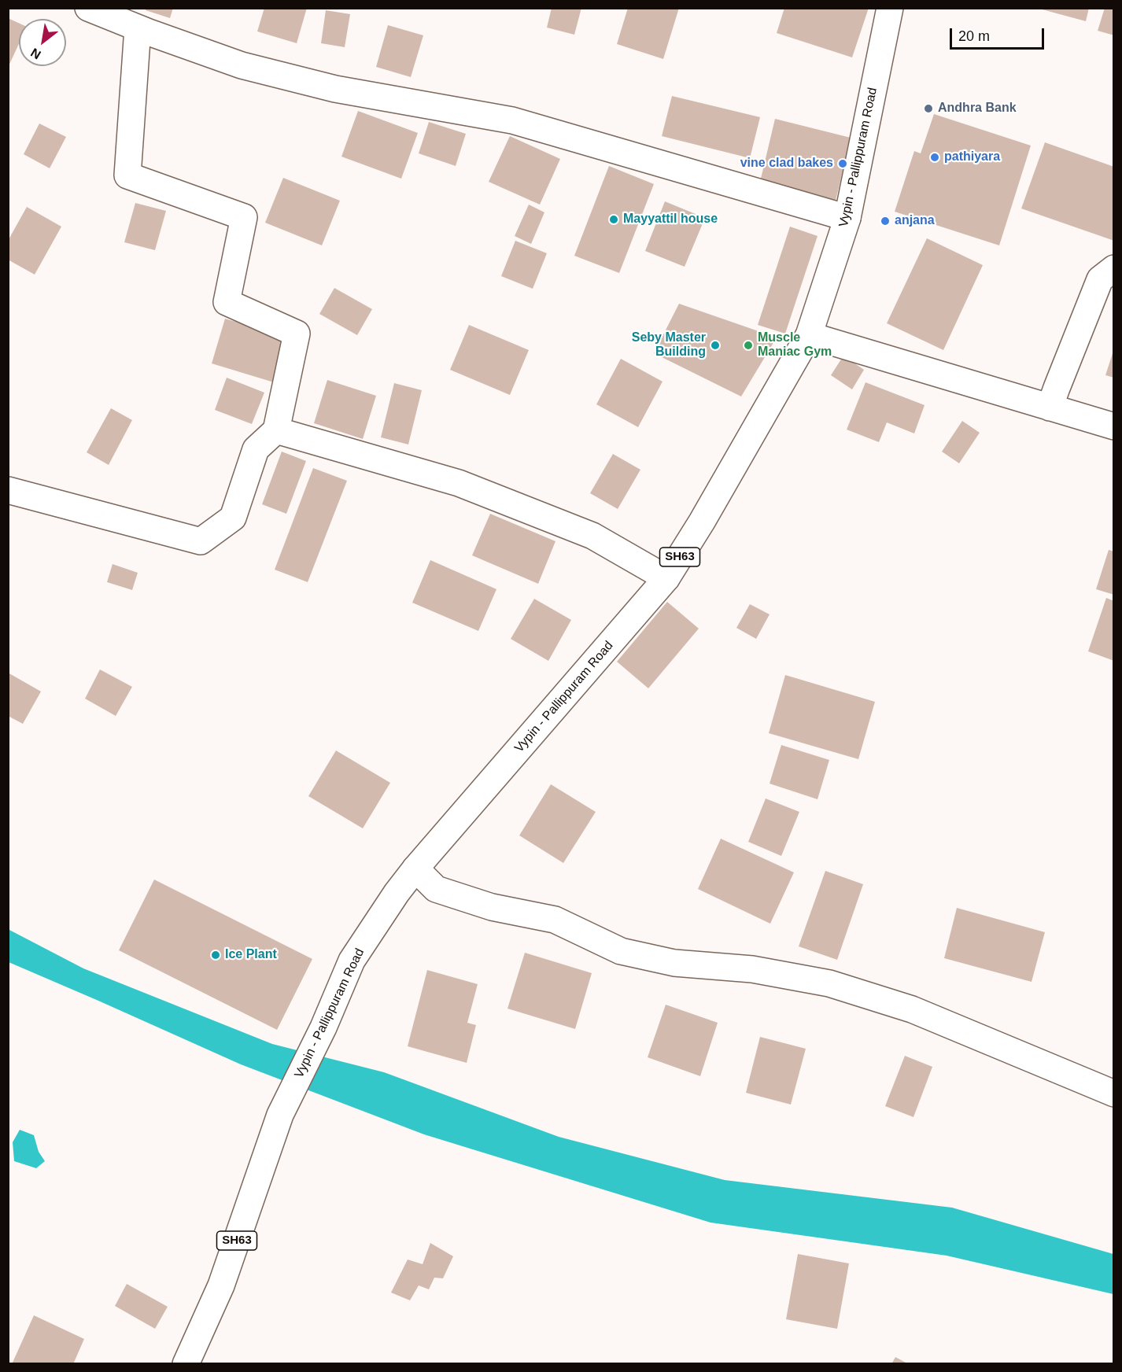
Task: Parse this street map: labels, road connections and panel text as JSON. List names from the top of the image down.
{
  "streets": {
    "street": ["Vypin - Pallippuram Road", "SH63"]
  },
  "places": [
    "Andhra Bank",
    "pathiyara",
    "vine clad bakes",
    "Mayyattil house",
    "anjana",
    "Seby Master Building",
    "Muscle Maniac Gym",
    "Ice Plant"
  ],
  "scale_bar": "20 m",
  "north": "bottom left"
}
